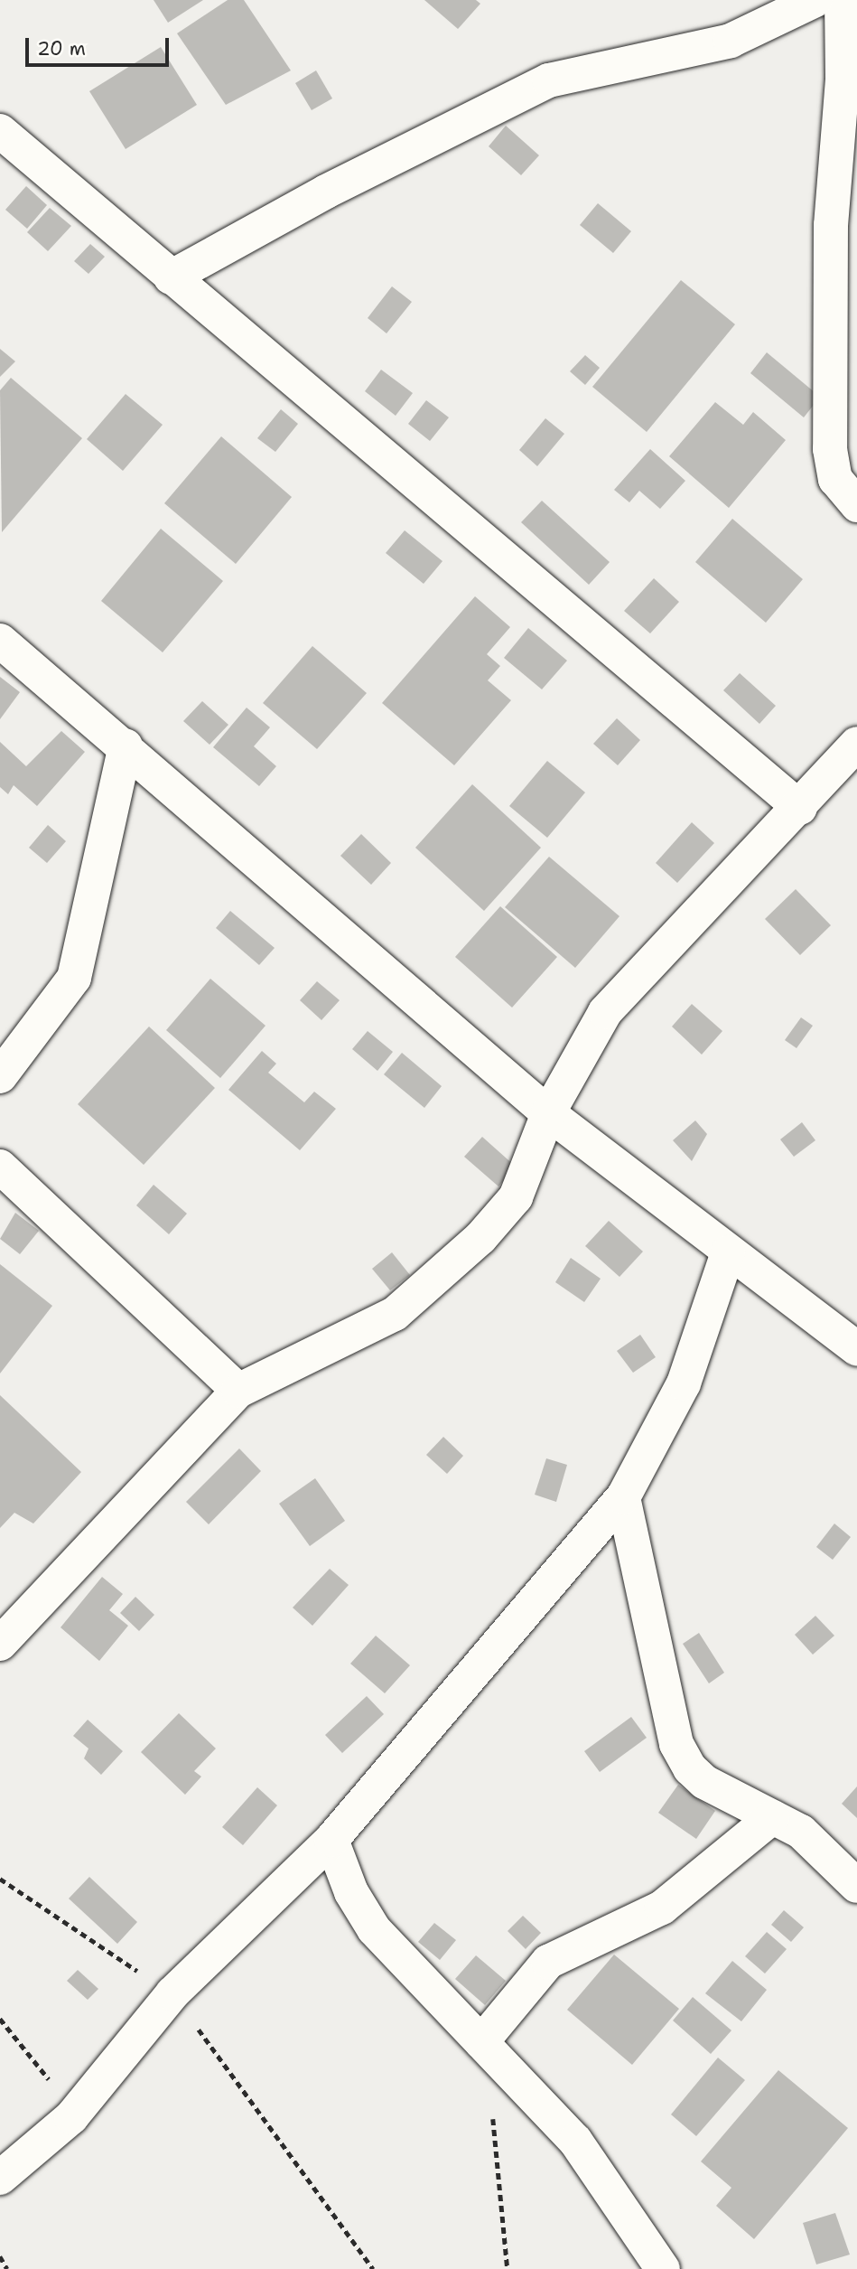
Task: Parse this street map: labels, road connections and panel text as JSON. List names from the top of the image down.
{
  "scale_bar": "20 m"
}
